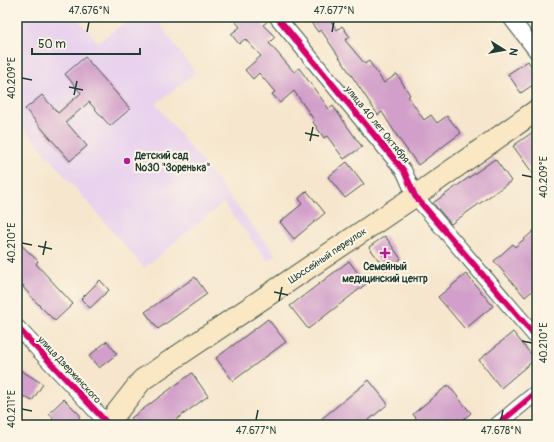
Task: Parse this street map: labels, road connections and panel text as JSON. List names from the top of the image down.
{
  "streets": {
    "main road": ["Шоссейный переулок"],
    "street": ["улица 40 лет Октября", "улица Дзержинского"]
  },
  "crossings": [
    ["улица 40 лет Октября", "Шоссейный переулок"],
    ["Шоссейный переулок", "улица Дзержинского"]
  ],
  "places": {
    "other": ["Детский сад №30 \"Зоренька\""],
    "health": ["Семейный медицинский центр"]
  },
  "scale_bar": "50 m",
  "north": "right",
  "coordinates": [
    "47.676°N",
    "47.677°N",
    "40.209°E",
    "40.210°E",
    "40.211°E",
    "47.678°N"
  ]
}
